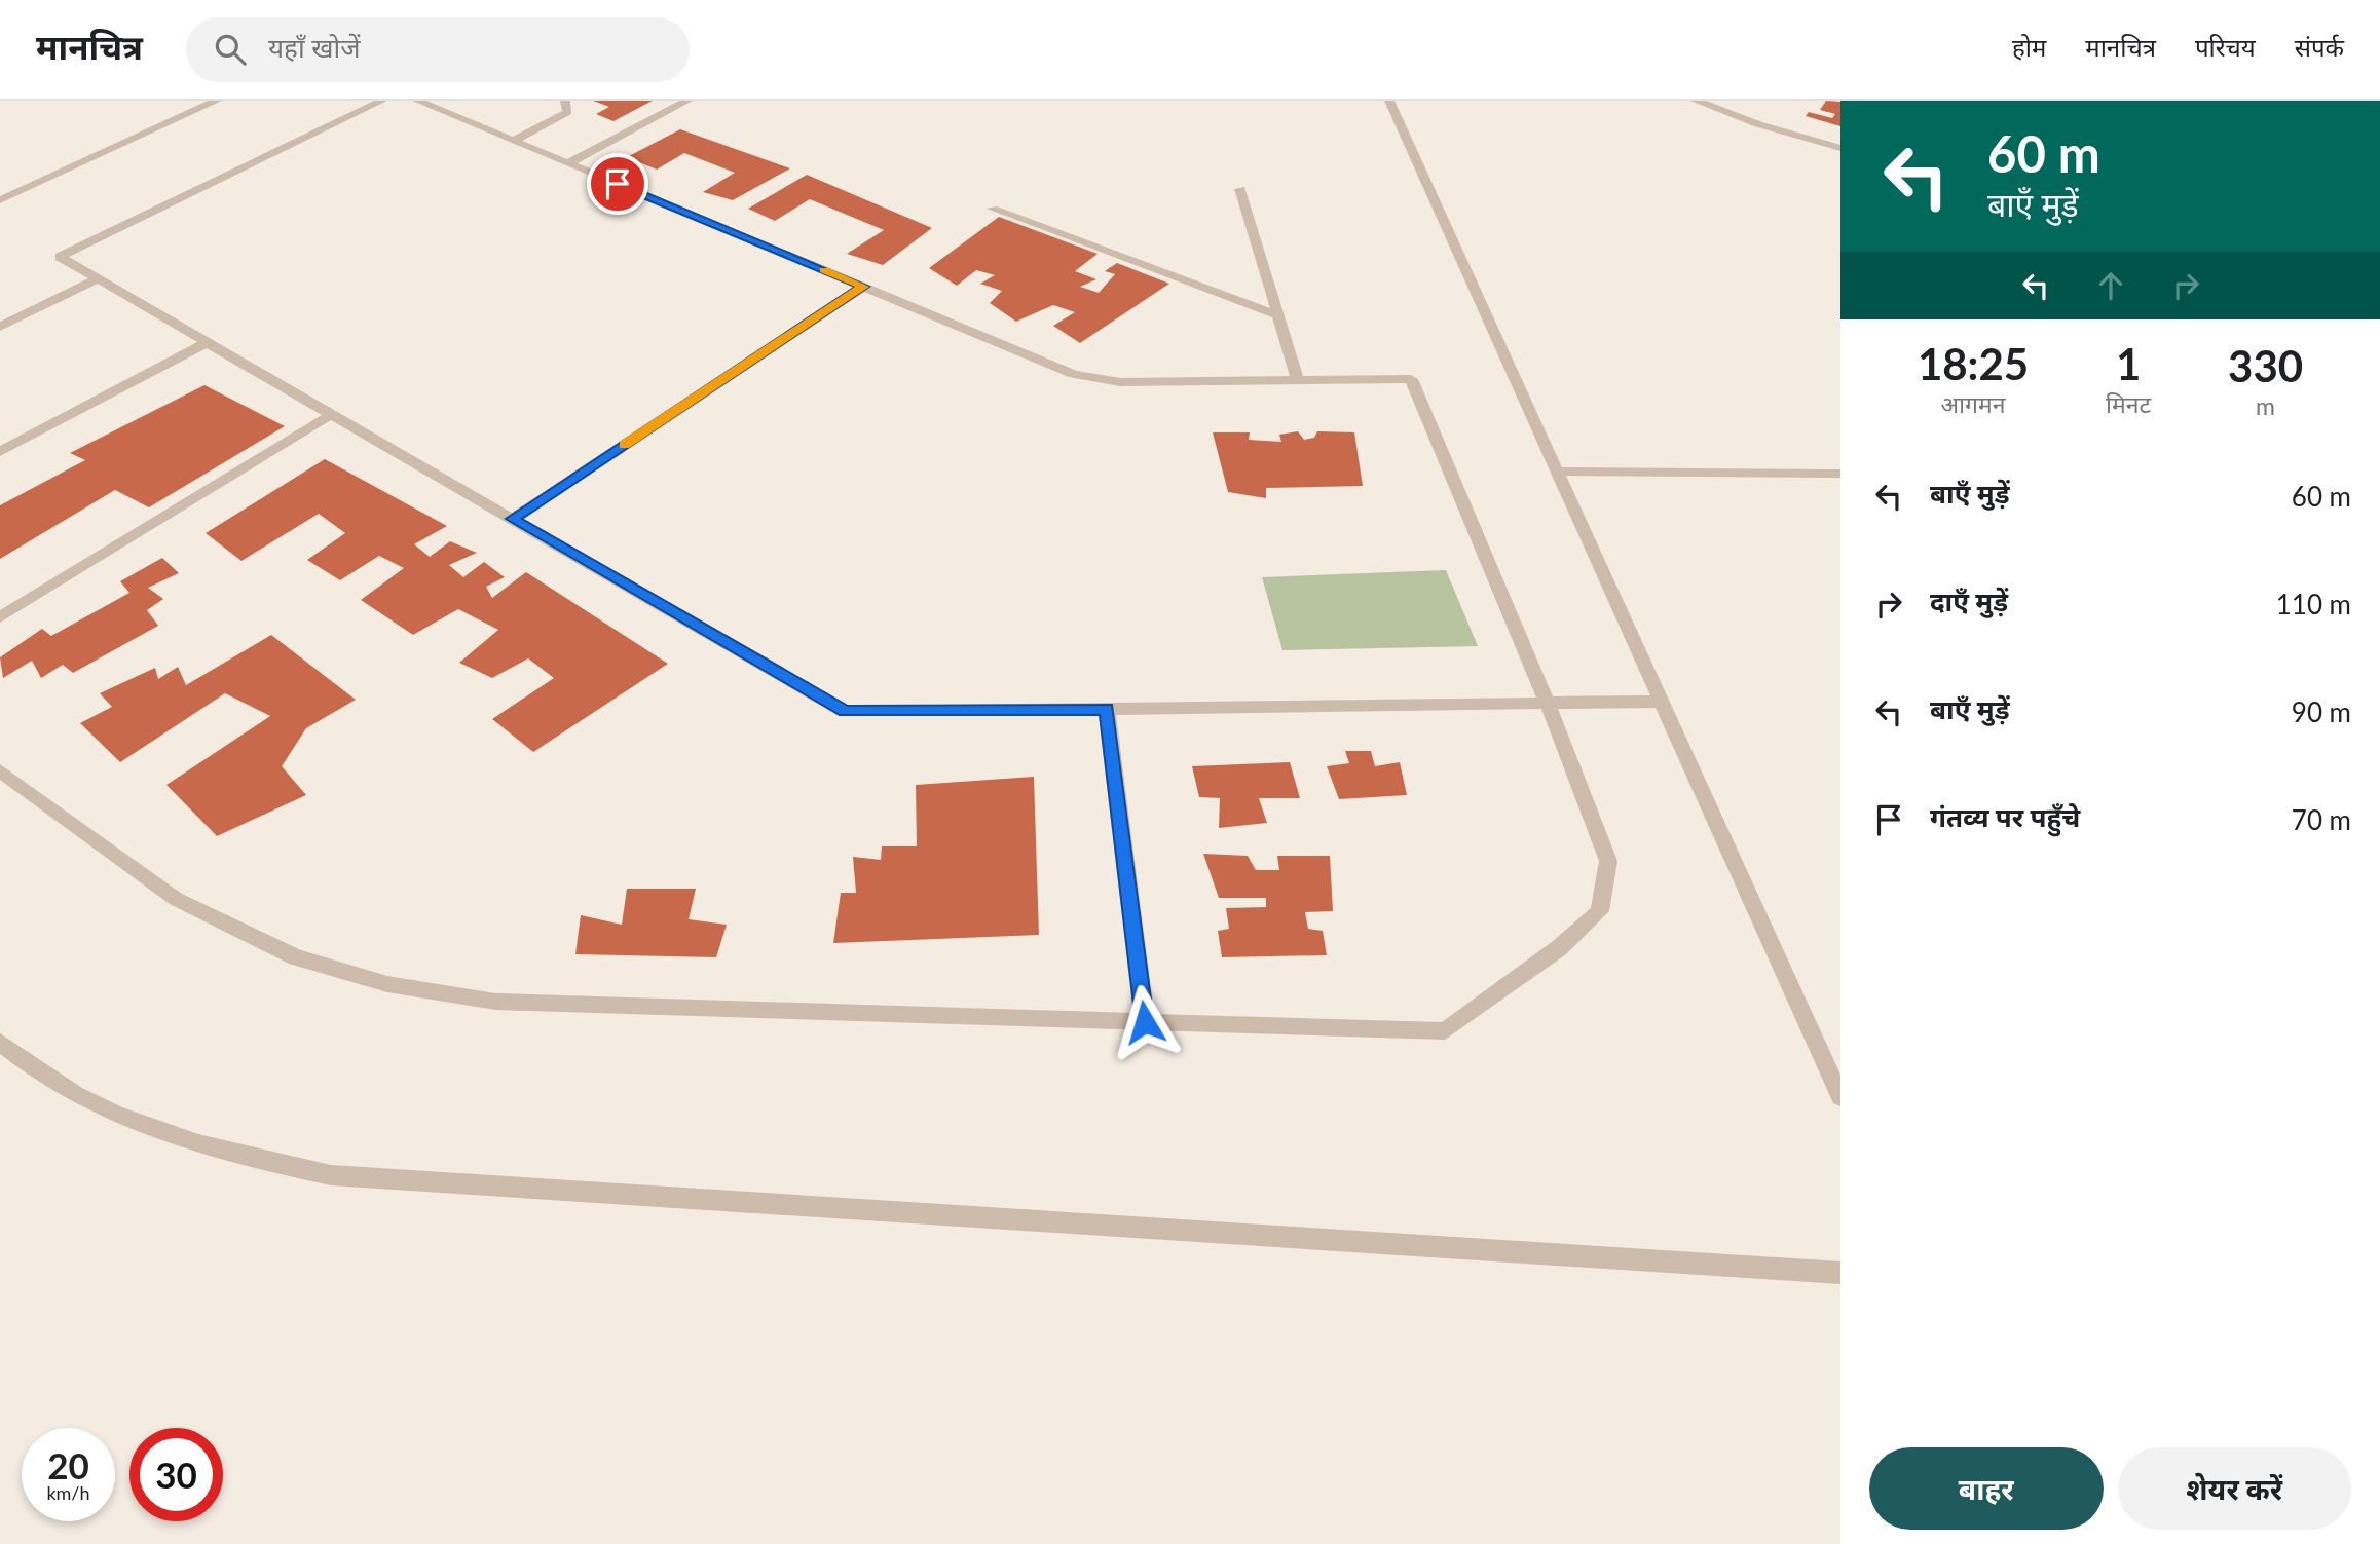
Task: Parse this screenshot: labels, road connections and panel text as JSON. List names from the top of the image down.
{
  "page": {
    "header": "मानचित्र",
    "search": "यहाँ खोजें",
    "nav": [
      "होम",
      "मानचित्र",
      "परिचय",
      "संपर्क"
    ],
    "turn": ["60 m", "बाएँ मुड़ें"],
    "eta": [
      "18:25",
      "आगमन",
      "1",
      "मिनट",
      "330",
      "m"
    ],
    "list": [
      {
        "name": "बाएँ मुड़ें",
        "value": "60 m"
      },
      {
        "name": "दाएँ मुड़ें",
        "value": "110 m"
      },
      {
        "name": "बाएँ मुड़ें",
        "value": "90 m"
      },
      {
        "name": "गंतव्य पर पहुँचे",
        "value": "70 m"
      }
    ],
    "speed": "20 km/h",
    "limit": "30",
    "buttons": ["बाहर", "शेयर करें"]
  }
}
